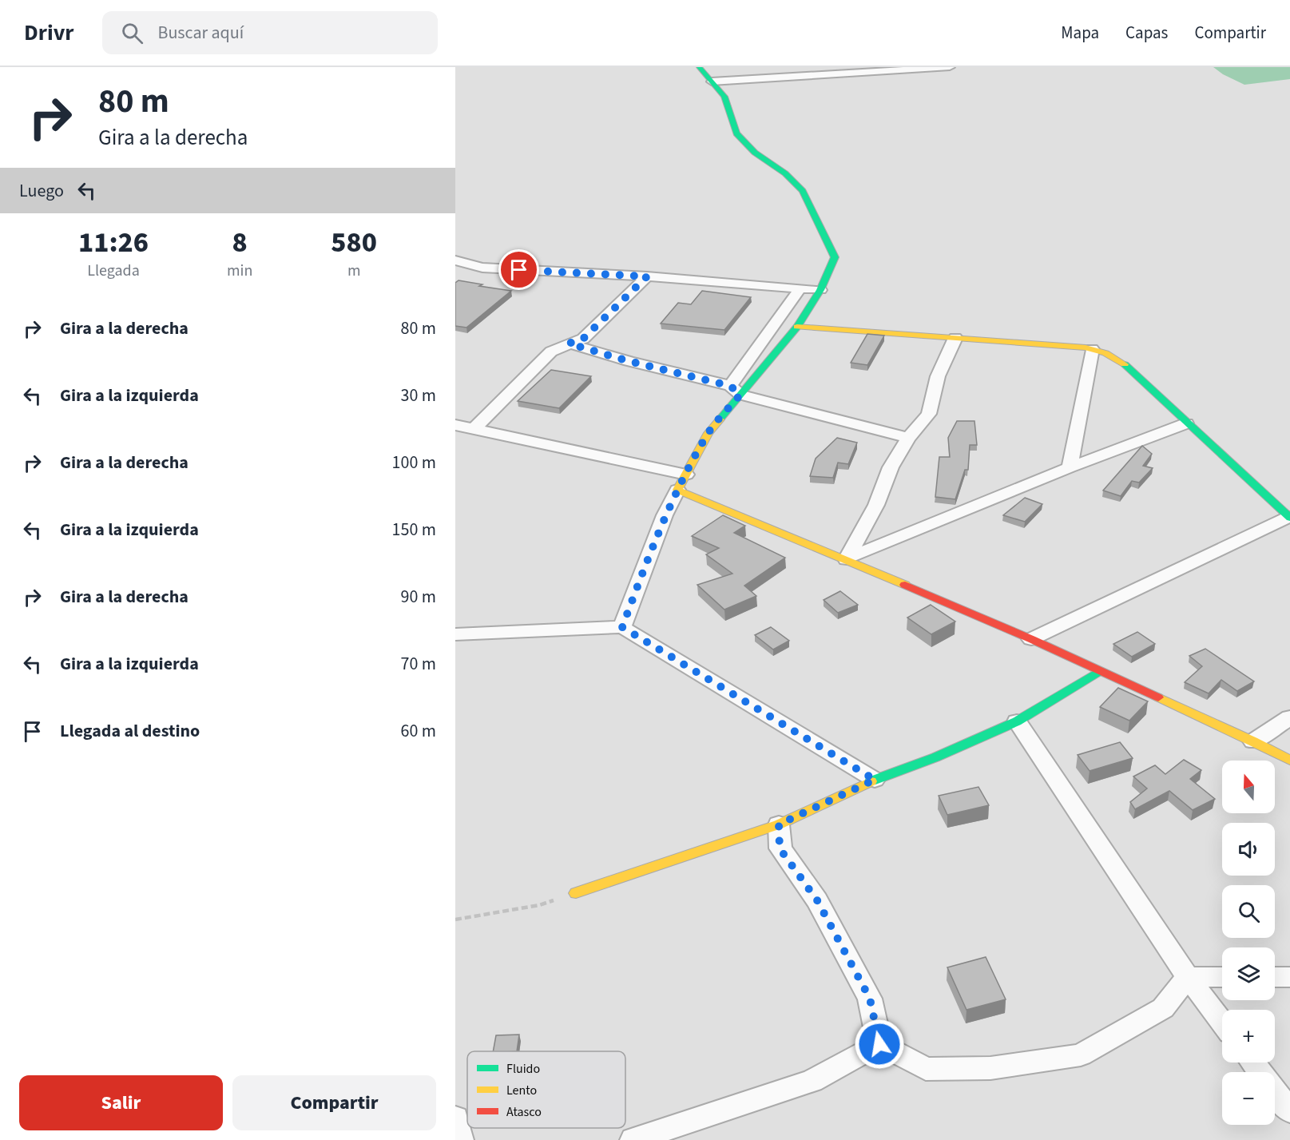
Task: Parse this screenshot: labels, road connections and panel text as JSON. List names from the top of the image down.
{
  "legend": ["Fluido", "Lento", "Atasco"],
  "north": "top",
  "page": {
    "header": "Drivr",
    "search": "Buscar aquí",
    "nav": ["Mapa", "Capas", "Compartir"],
    "turn": ["80 m", "Gira a la derecha"],
    "then": "Luego",
    "eta": [
      "11:26",
      "Llegada",
      "8",
      "min",
      "580",
      "m"
    ],
    "list": [
      {
        "name": "Gira a la derecha",
        "value": "80 m"
      },
      {
        "name": "Gira a la izquierda",
        "value": "30 m"
      },
      {
        "name": "Gira a la derecha",
        "value": "100 m"
      },
      {
        "name": "Gira a la izquierda",
        "value": "150 m"
      },
      {
        "name": "Gira a la derecha",
        "value": "90 m"
      },
      {
        "name": "Gira a la izquierda",
        "value": "70 m"
      },
      {
        "name": "Llegada al destino",
        "value": "60 m"
      }
    ],
    "map_buttons": ["+", "−"],
    "buttons": ["Salir", "Compartir"]
  }
}
